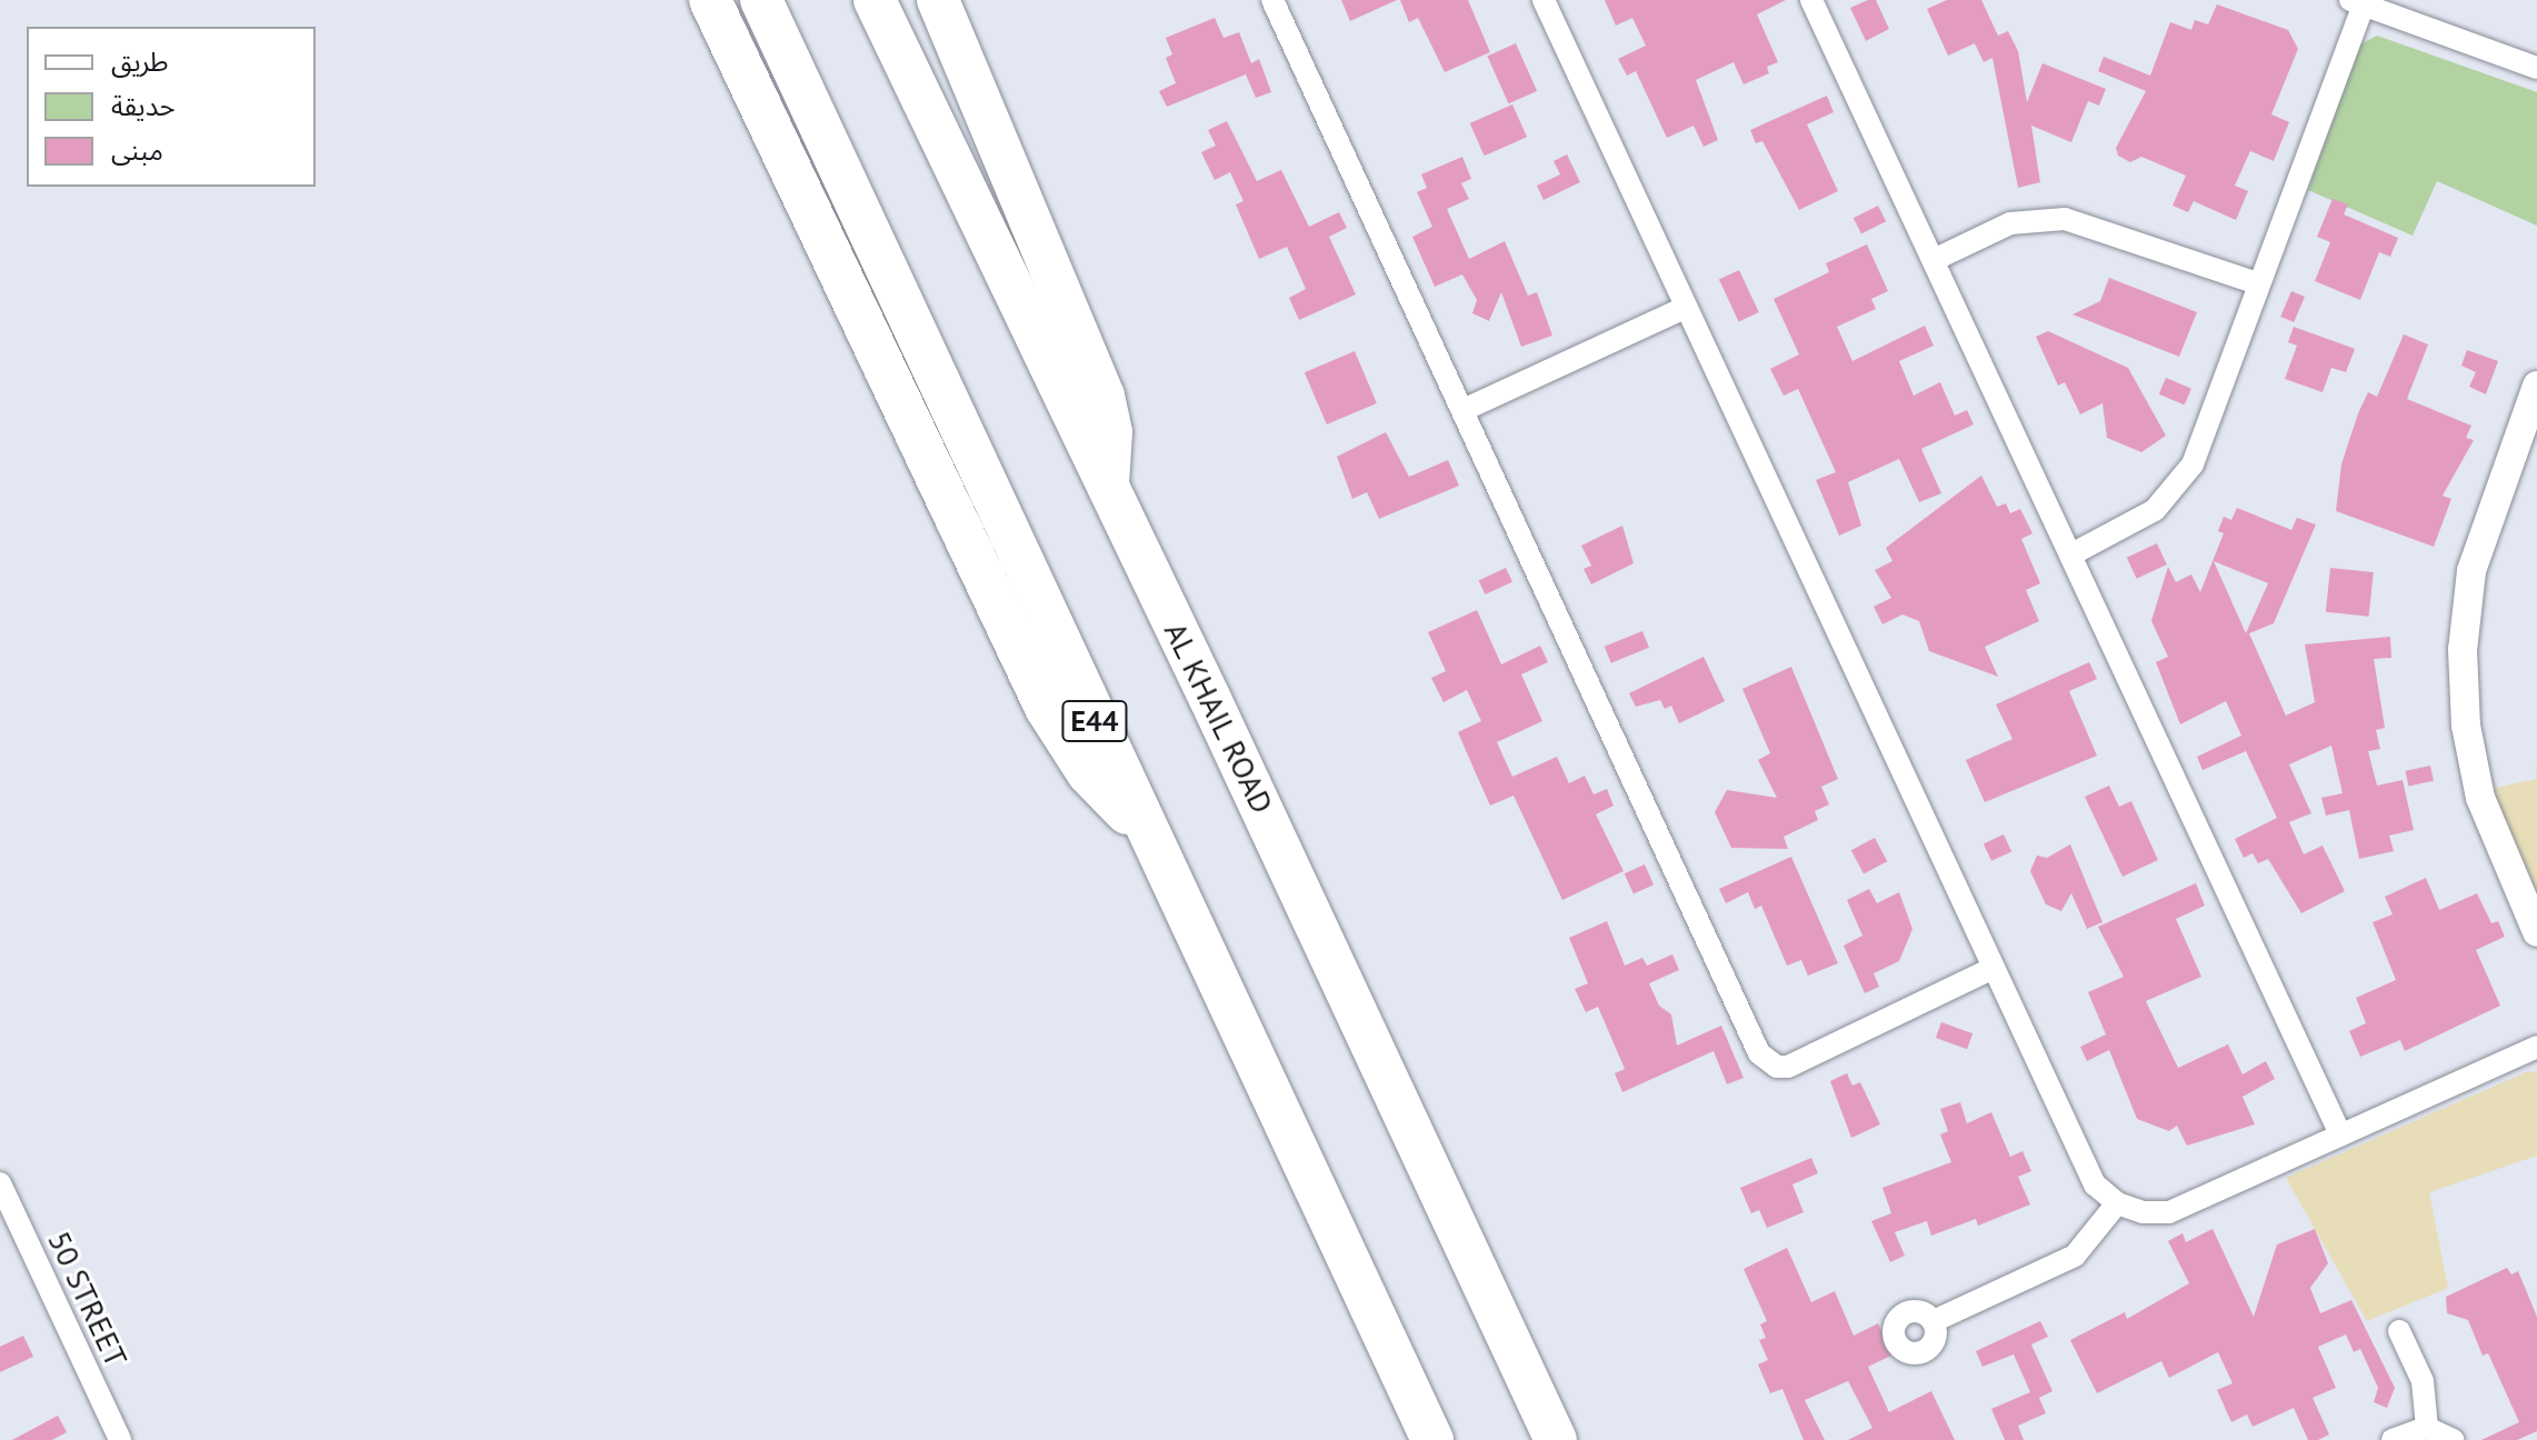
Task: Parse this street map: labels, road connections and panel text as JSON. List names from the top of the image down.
{
  "streets": {
    "highway": ["AL KHAIL ROAD", "E44"],
    "street": ["50 STREET"]
  },
  "legend": ["طريق", "حديقة", "مبنى"]
}
